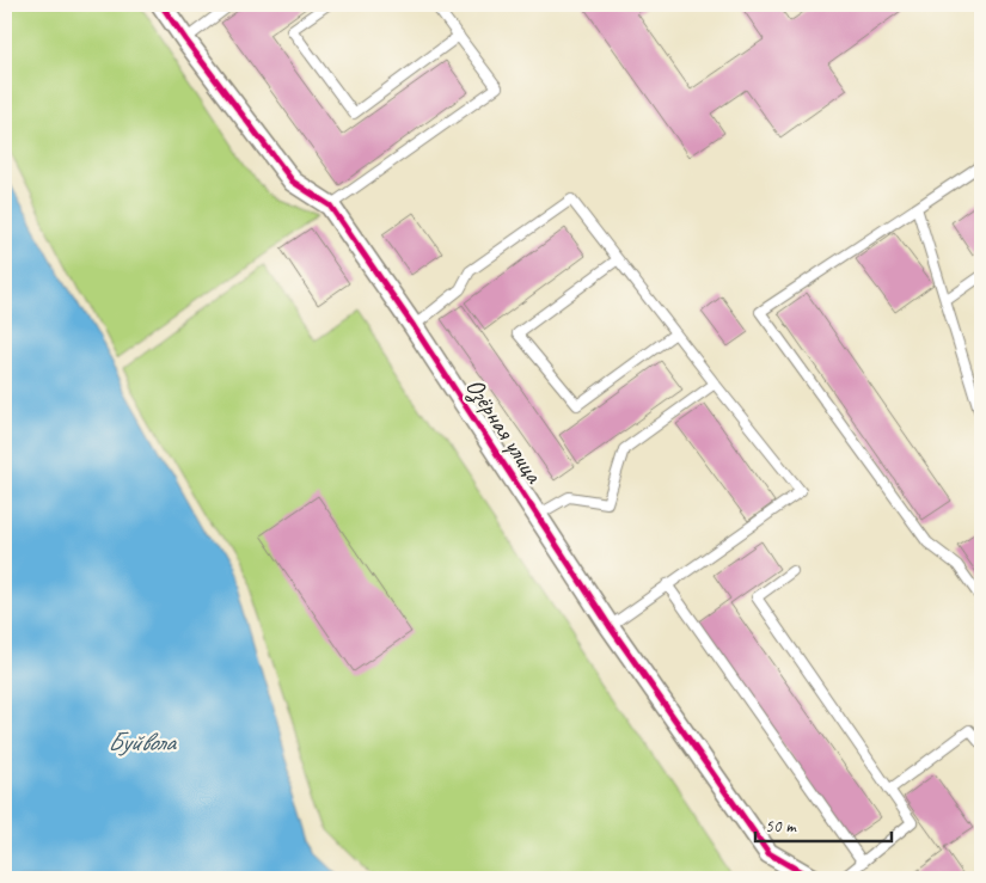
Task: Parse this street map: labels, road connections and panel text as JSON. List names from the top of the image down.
{
  "streets": {
    "street": ["Озёрная улица"]
  },
  "water": ["Буйвола"],
  "scale_bar": "50 m"
}
